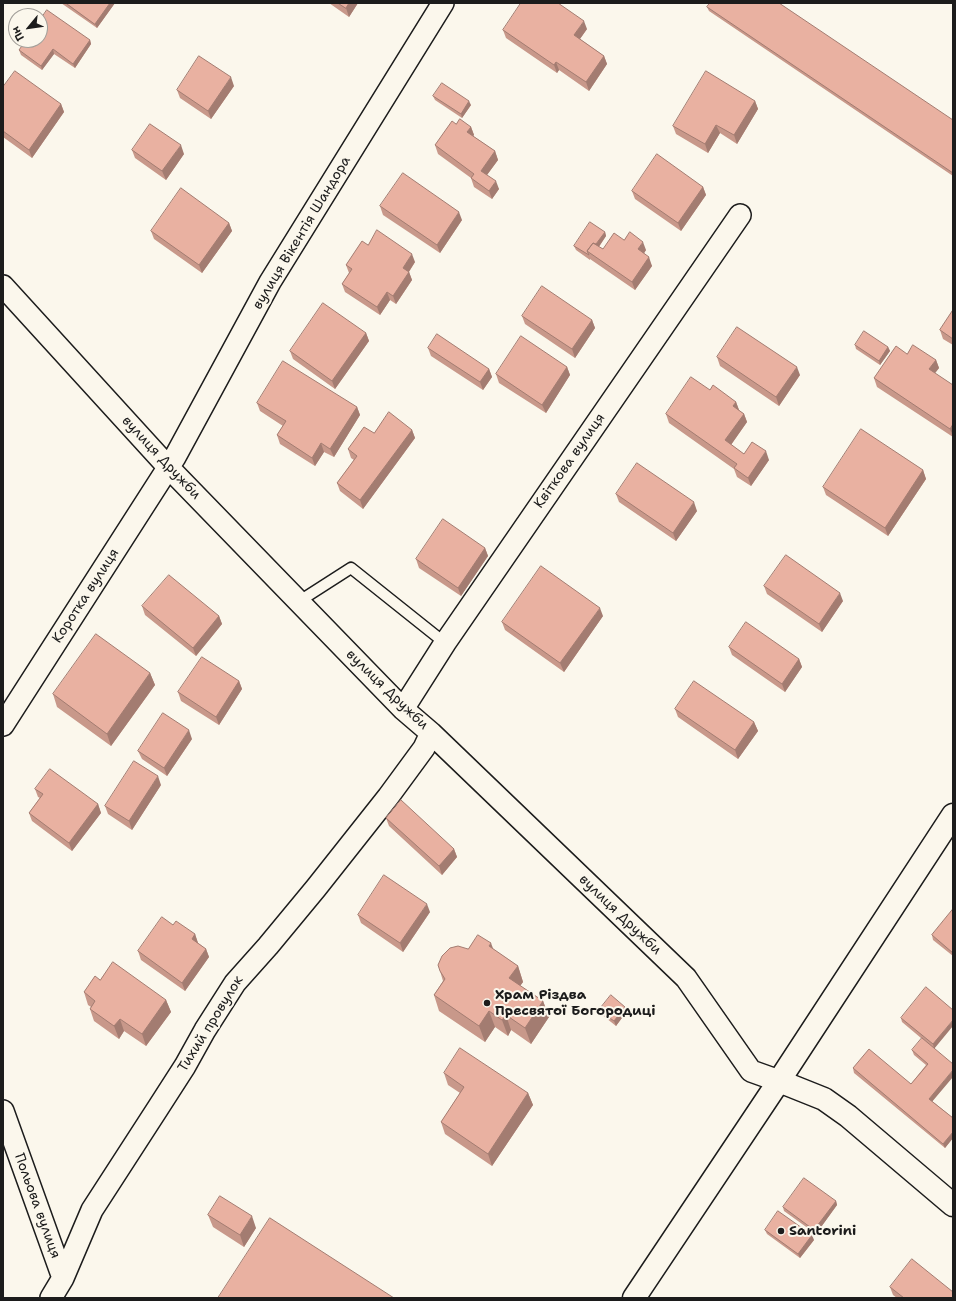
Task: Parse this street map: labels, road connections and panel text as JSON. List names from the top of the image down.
{
  "streets": {
    "street": [
      "вулиця Вікентія Шандора",
      "вулиця Дружби",
      "Квіткова вулиця",
      "Коротка вулиця",
      "Тихий провулок",
      "Польова вулиця"
    ]
  },
  "crossings": [
    ["вулиця Вікентія Шандора", "вулиця Дружби"],
    ["вулиця Вікентія Шандора", "Коротка вулиця"],
    ["вулиця Дружби", "Квіткова вулиця"],
    ["вулиця Дружби", "Коротка вулиця"],
    ["вулиця Дружби", "Тихий провулок"],
    ["Тихий провулок", "Польова вулиця"]
  ],
  "places": ["Храм Різдва Пресвятої Богородиці", "Santorini"],
  "north": "bottom left"
}
